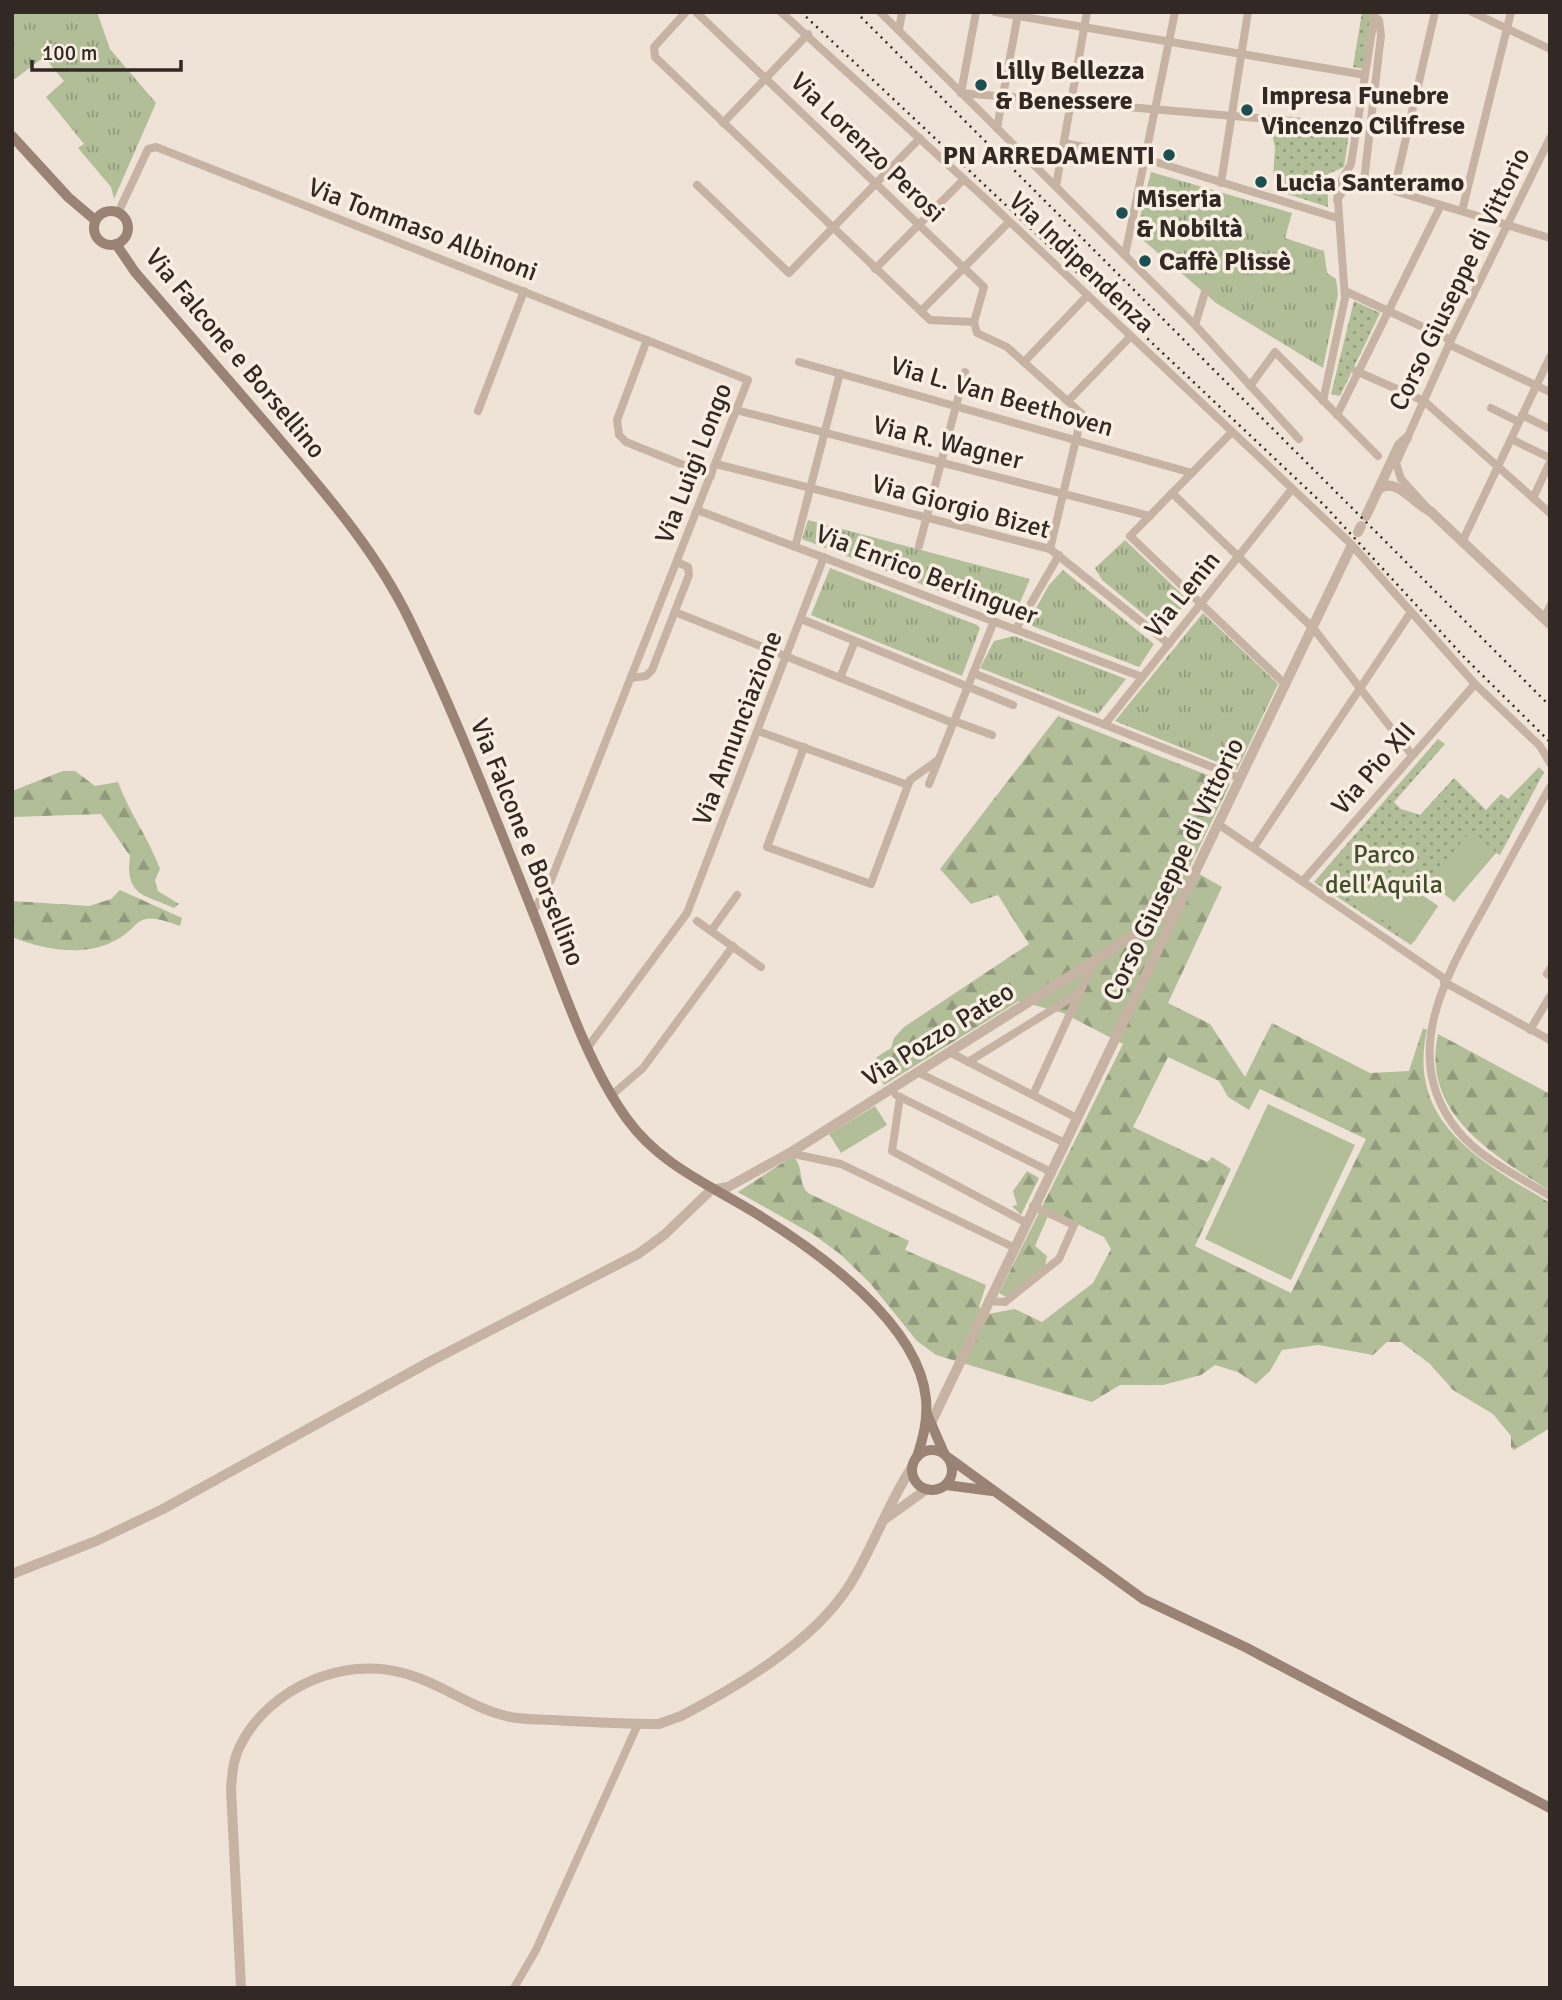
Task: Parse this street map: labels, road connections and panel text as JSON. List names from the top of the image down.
{
  "streets": {
    "main road": ["Via Falcone e Borsellino"],
    "street": [
      "Via Lorenzo Perosi",
      "Via Tommaso Albinoni",
      "Via Indipendenza",
      "Corso Giuseppe di Vittorio",
      "Via L. Van Beethoven",
      "Via R. Wagner",
      "Via Luigi Longo",
      "Via Giorgio Bizet",
      "Via Enrico Berlinguer",
      "Via Lenin",
      "Via Annunciazione",
      "Via Pio XII",
      "Via Pozzo Pateo"
    ]
  },
  "crossings": [
    ["Via Tommaso Albinoni", "Via Falcone e Borsellino"],
    ["Via Tommaso Albinoni", "Via Luigi Longo"],
    ["Via Indipendenza", "Corso Giuseppe di Vittorio"],
    ["Via Indipendenza", "Via Lenin"],
    ["Via Indipendenza", "Via Pio XII"],
    ["Corso Giuseppe di Vittorio", "Via Falcone e Borsellino"],
    ["Corso Giuseppe di Vittorio", "Via Pozzo Pateo"],
    ["Via Falcone e Borsellino", "Via Luigi Longo"],
    ["Via Falcone e Borsellino", "Via Annunciazione"],
    ["Via Falcone e Borsellino", "Via Pozzo Pateo"],
    ["Via R. Wagner", "Via Luigi Longo"],
    ["Via Luigi Longo", "Via Giorgio Bizet"],
    ["Via Luigi Longo", "Via Enrico Berlinguer"],
    ["Via Giorgio Bizet", "Via Lenin"],
    ["Via Enrico Berlinguer", "Via Lenin"],
    ["Via Enrico Berlinguer", "Via Annunciazione"]
  ],
  "parks": ["Parco dell'Aquila"],
  "places": [
    "Lilly Bellezza & Benessere",
    "Impresa Funebre Vincenzo Cilifrese",
    "PN ARREDAMENTI",
    "Lucia Santeramo",
    "Miseria & Nobiltà",
    "Caffè Plissè"
  ],
  "scale_bar": "100 m"
}
